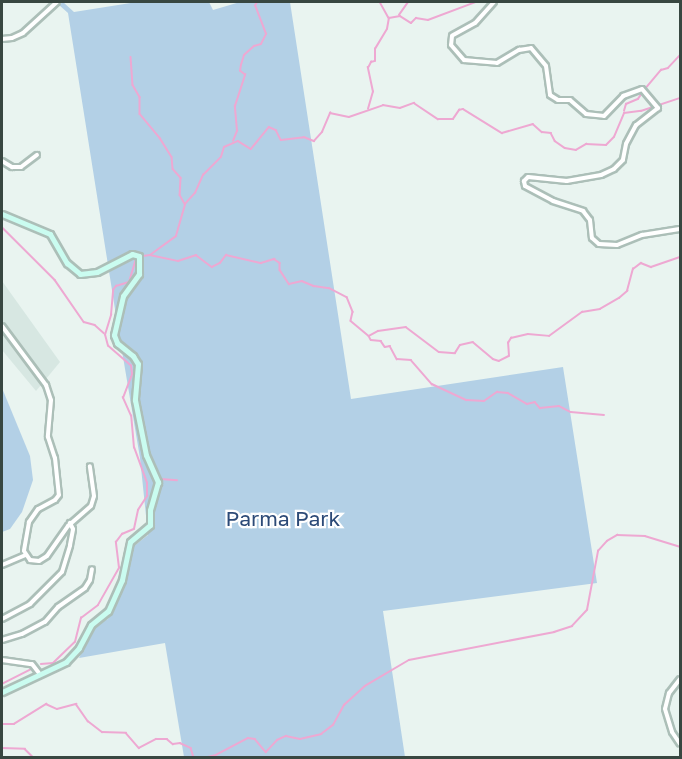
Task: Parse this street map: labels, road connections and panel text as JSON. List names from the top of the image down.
{
  "parks": ["Parma Park"]
}
